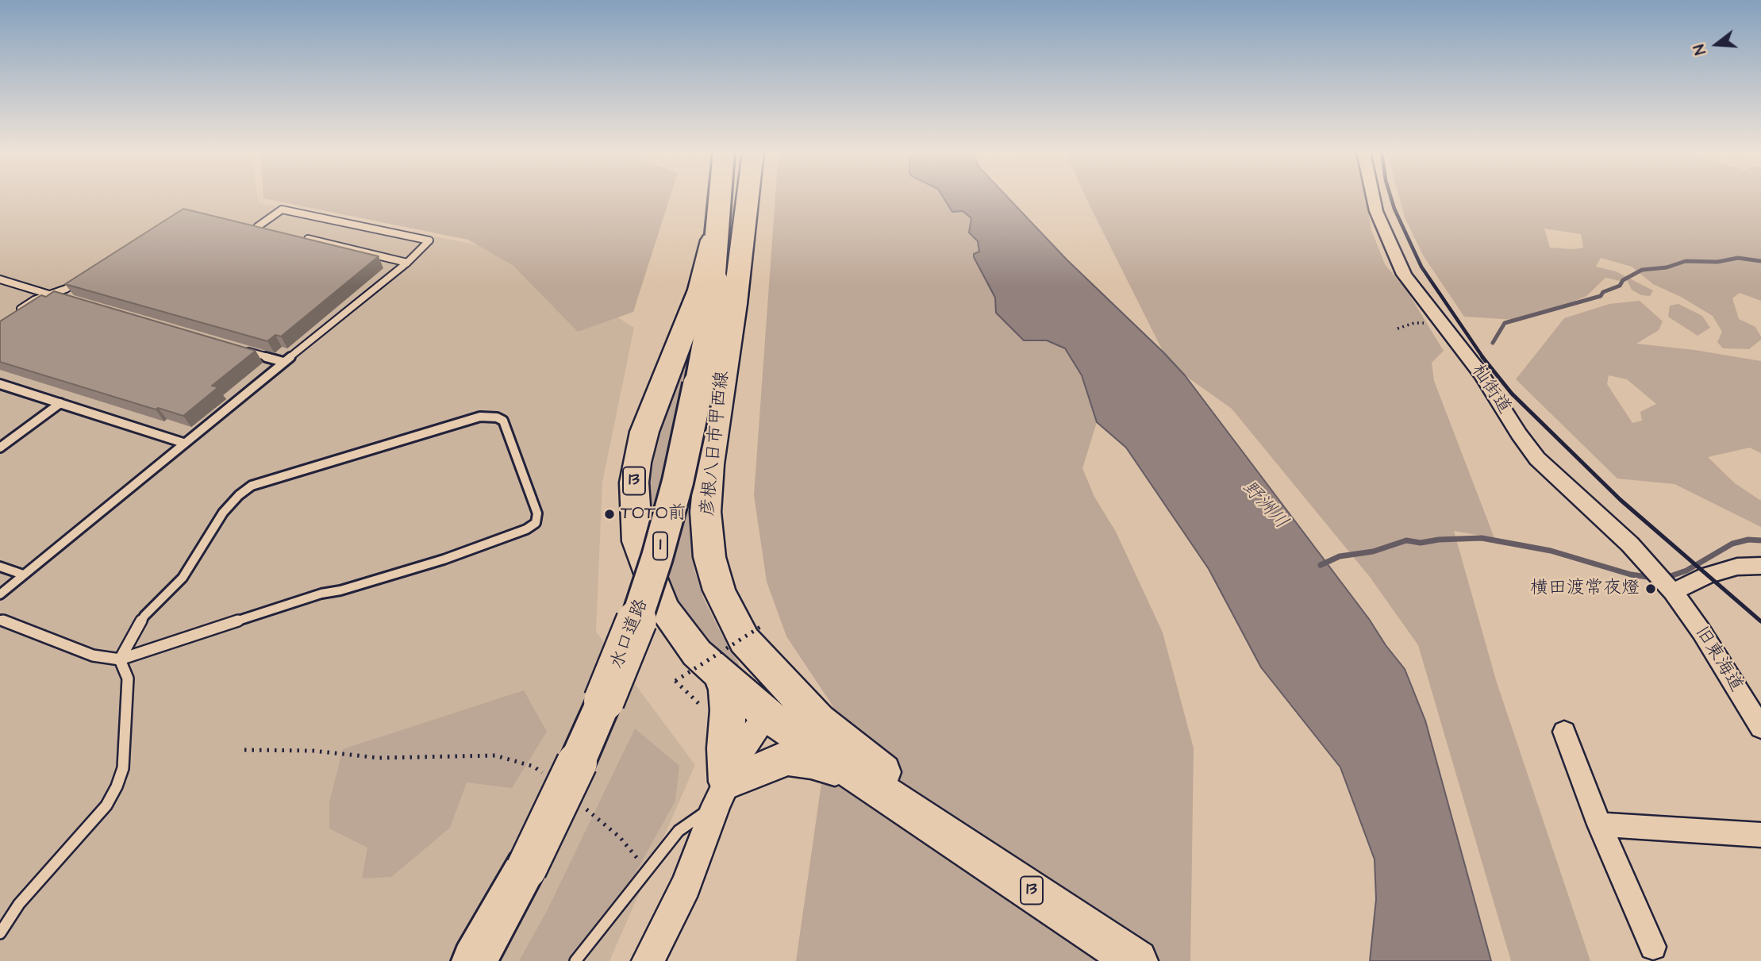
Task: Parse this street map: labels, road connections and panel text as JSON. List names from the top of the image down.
{
  "streets": {
    "highway": ["1", "水口道路"],
    "main road": ["彦根八日市甲西線", "13"],
    "street": ["杣街道", "旧東海道"]
  },
  "crossings": [
    ["杣街道", "旧東海道"],
    ["彦根八日市甲西線", "13"],
    ["彦根八日市甲西線", "水口道路"]
  ],
  "water": ["野洲川"],
  "places": ["TOTO前", "横田渡常夜燈"],
  "north": "left"
}
